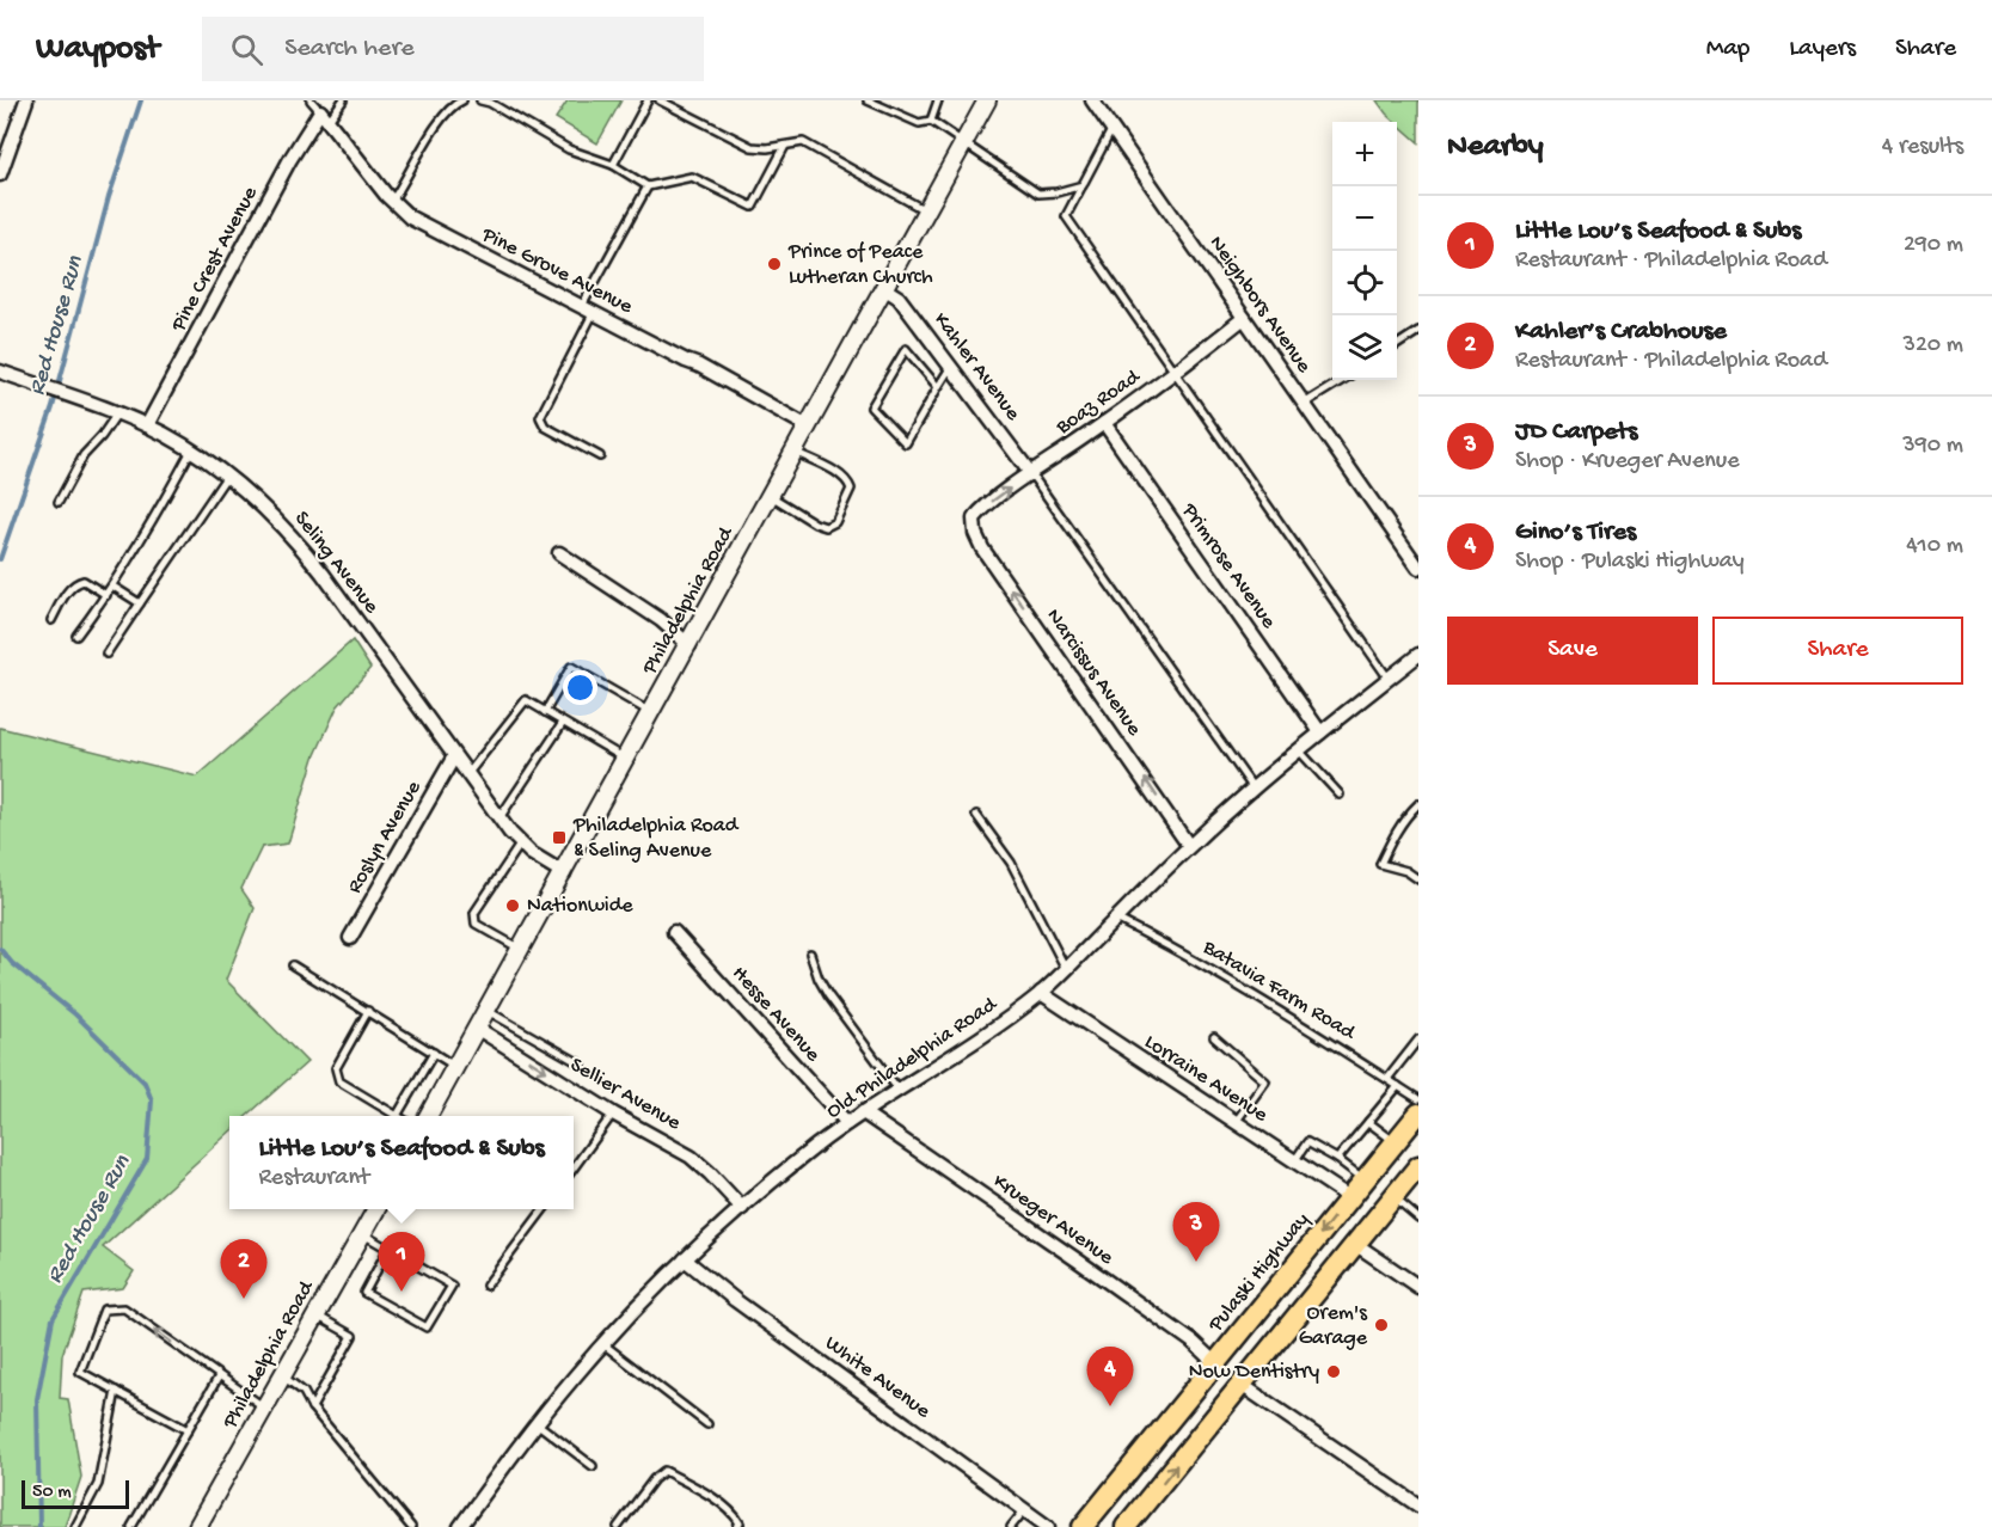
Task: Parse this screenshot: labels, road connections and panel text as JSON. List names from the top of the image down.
{
  "streets": {
    "highway": ["Pulaski Highway"],
    "main road": ["Philadelphia Road"],
    "street": [
      "Pine Crest Avenue",
      "Pine Grove Avenue",
      "Neighbors Avenue",
      "Kahler Avenue",
      "Boaz Road",
      "Seling Avenue",
      "Primrose Avenue",
      "Narcissus Avenue",
      "Roslyn Avenue",
      "Hesse Avenue",
      "Old Philadelphia Road",
      "Lorraine Avenue",
      "Sellier Avenue",
      "Krueger Avenue",
      "White Avenue"
    ],
    "lane": ["Batavia Farm Road"]
  },
  "crossings": [
    ["Pine Crest Avenue", "Pine Grove Avenue"],
    ["Pine Crest Avenue", "Seling Avenue"],
    ["Pine Grove Avenue", "Philadelphia Road"],
    ["Neighbors Avenue", "Boaz Road"],
    ["Kahler Avenue", "Boaz Road"],
    ["Kahler Avenue", "Philadelphia Road"],
    ["Boaz Road", "Primrose Avenue"],
    ["Boaz Road", "Narcissus Avenue"],
    ["Seling Avenue", "Philadelphia Road"],
    ["Seling Avenue", "Roslyn Avenue"],
    ["Primrose Avenue", "Old Philadelphia Road"],
    ["Philadelphia Road", "Sellier Avenue"],
    ["Narcissus Avenue", "Old Philadelphia Road"],
    ["Batavia Farm Road", "Old Philadelphia Road"],
    ["Hesse Avenue", "Old Philadelphia Road"],
    ["Old Philadelphia Road", "Lorraine Avenue"],
    ["Old Philadelphia Road", "Sellier Avenue"],
    ["Old Philadelphia Road", "Krueger Avenue"],
    ["Old Philadelphia Road", "White Avenue"],
    ["Lorraine Avenue", "Pulaski Highway"],
    ["Krueger Avenue", "Pulaski Highway"]
  ],
  "one_way": ["Narcissus Avenue", "Sellier Avenue"],
  "water": ["Red House Run"],
  "places": {
    "other": [
      "Prince of Peace Lutheran Church",
      "Nationwide",
      "Orem's Garage",
      "Now Dentistry"
    ],
    "transit": ["Philadelphia Road & Seling Avenue"]
  },
  "scale_bar": "50 m",
  "page": {
    "header": "Waypost",
    "search": "Search here",
    "nav": ["Map", "Layers", "Share"],
    "heading": ["Nearby", "4 results"],
    "map_buttons": ["+", "−"],
    "list": [
      {
        "mark": "1",
        "name": "Little Lou’s Seafood & Subs",
        "note": "Restaurant · Philadelphia Road",
        "value": "290 m"
      },
      {
        "mark": "2",
        "name": "Kahler’s Crabhouse",
        "note": "Restaurant · Philadelphia Road",
        "value": "320 m"
      },
      {
        "mark": "3",
        "name": "JD Carpets",
        "note": "Shop · Krueger Avenue",
        "value": "390 m"
      },
      {
        "mark": "4",
        "name": "Gino’s Tires",
        "note": "Shop · Pulaski Highway",
        "value": "410 m"
      }
    ],
    "buttons": ["Save", "Share"],
    "popup": ["Little Lou’s Seafood & Subs", "Restaurant"],
    "pins": [
      "3",
      "1",
      "2",
      "4"
    ],
    "scale": "50 m"
  }
}
